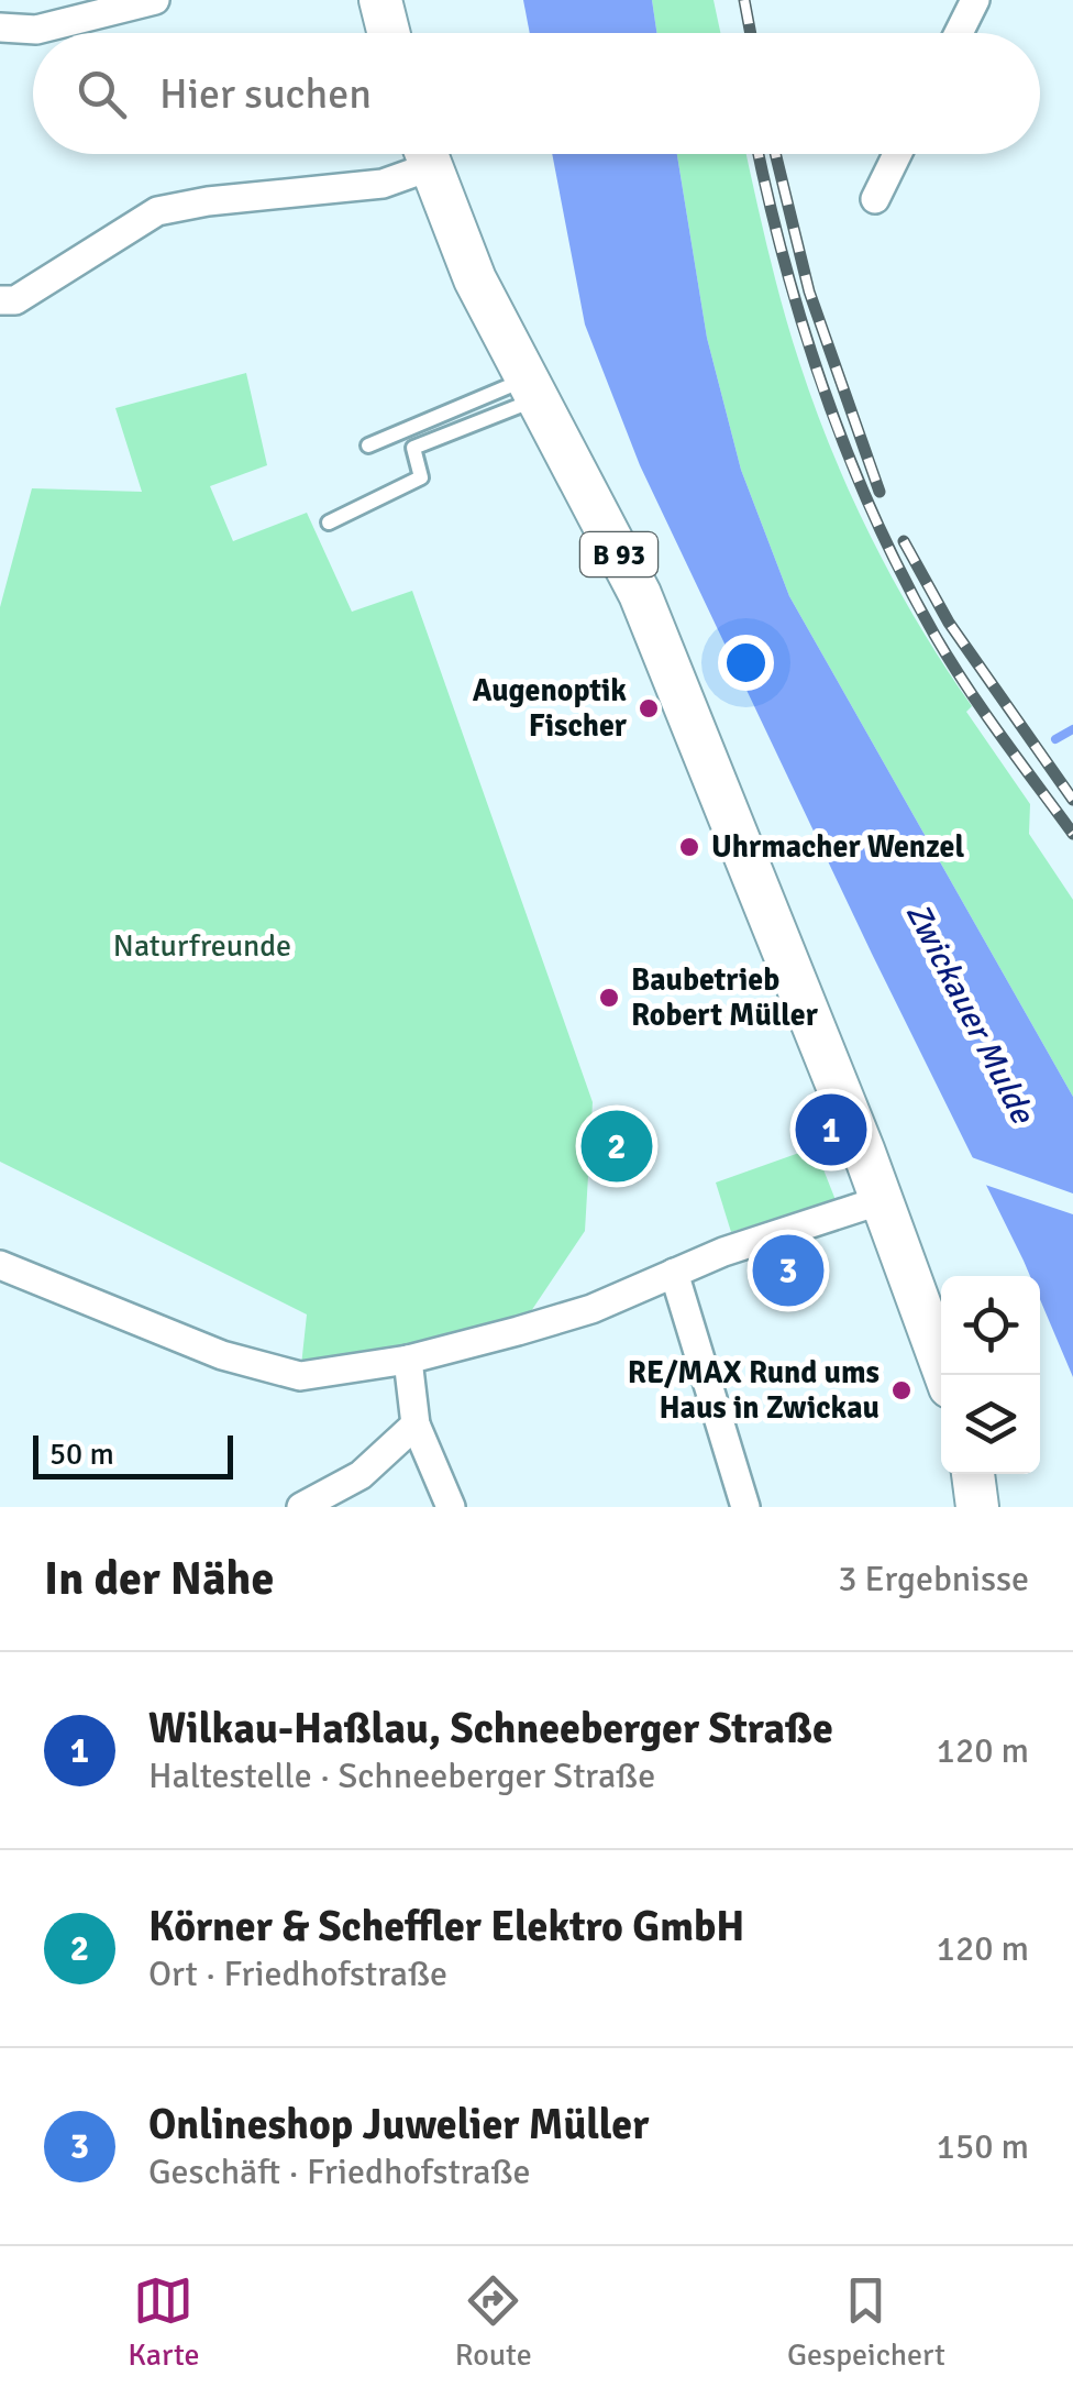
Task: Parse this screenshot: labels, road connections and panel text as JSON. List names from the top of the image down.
{
  "streets": {
    "main road": ["B 93"]
  },
  "water": ["Zwickauer Mulde"],
  "parks": ["Naturfreunde"],
  "places": [
    "Augenoptik Fischer",
    "Uhrmacher Wenzel",
    "Baubetrieb Robert Müller",
    "RE/MAX Rund ums Haus in Zwickau"
  ],
  "scale_bar": "50 m",
  "page": {
    "search": "Hier suchen",
    "pins": ["1", "2", "3"],
    "scale": "50 m",
    "heading": ["In der Nähe", "3 Ergebnisse"],
    "list": [
      {
        "mark": "1",
        "name": "Wilkau-Haßlau, Schneeberger Straße",
        "note": "Haltestelle · Schneeberger Straße",
        "value": "120 m"
      },
      {
        "mark": "2",
        "name": "Körner & Scheffler Elektro GmbH",
        "note": "Ort · Friedhofstraße",
        "value": "120 m"
      },
      {
        "mark": "3",
        "name": "Onlineshop Juwelier Müller",
        "note": "Geschäft · Friedhofstraße",
        "value": "150 m"
      }
    ],
    "nav": ["Karte", "Route", "Gespeichert"]
  }
}
